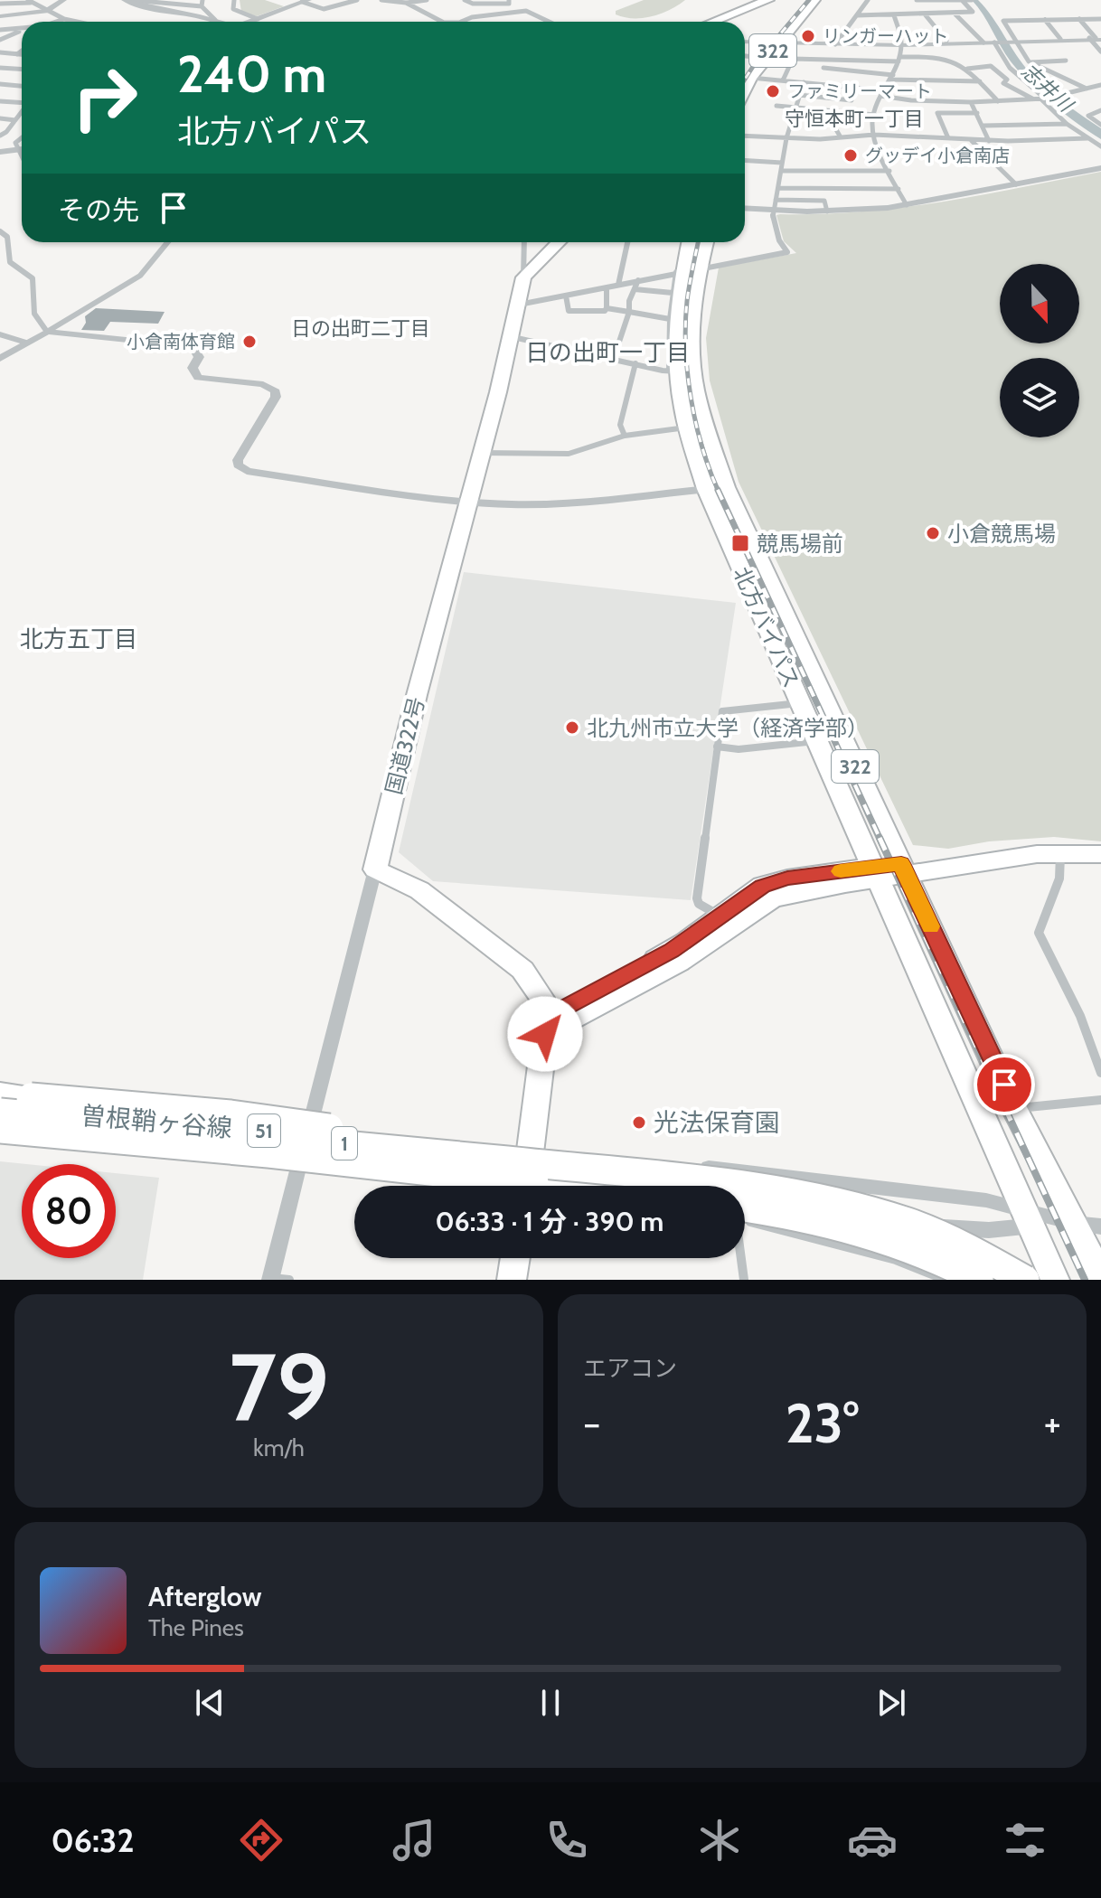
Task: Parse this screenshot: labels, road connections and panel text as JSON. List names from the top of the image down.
{
  "streets": {
    "highway": ["1"],
    "main road": [
      "322",
      "北方バイパス",
      "国道322号",
      "曽根鞘ヶ谷線",
      "51"
    ]
  },
  "crossings": [
    ["曽根鞘ヶ谷線", "1"]
  ],
  "districts": [
    "守恒本町一丁目",
    "日の出町二丁目",
    "日の出町一丁目",
    "北方五丁目"
  ],
  "water": ["志井川"],
  "places": {
    "other": [
      "リンガーハット",
      "ファミリーマート",
      "グッデイ小倉南店",
      "小倉南体育館",
      "小倉競馬場",
      "北九州市立大学（経済学部）",
      "光法保育園"
    ],
    "transit": ["競馬場前"]
  },
  "north": "bottom",
  "page": {
    "turn": ["240 m", "北方バイパス"],
    "then": "その先",
    "limit": "80",
    "trip": "06:33 · 1 分 · 390 m",
    "tile": [
      ["79", "km/h"],
      "エアコン"
    ],
    "heat": ["−", "23°", "+"],
    "song": ["Afterglow", "The Pines"],
    "tabs": "06:32"
  }
}
